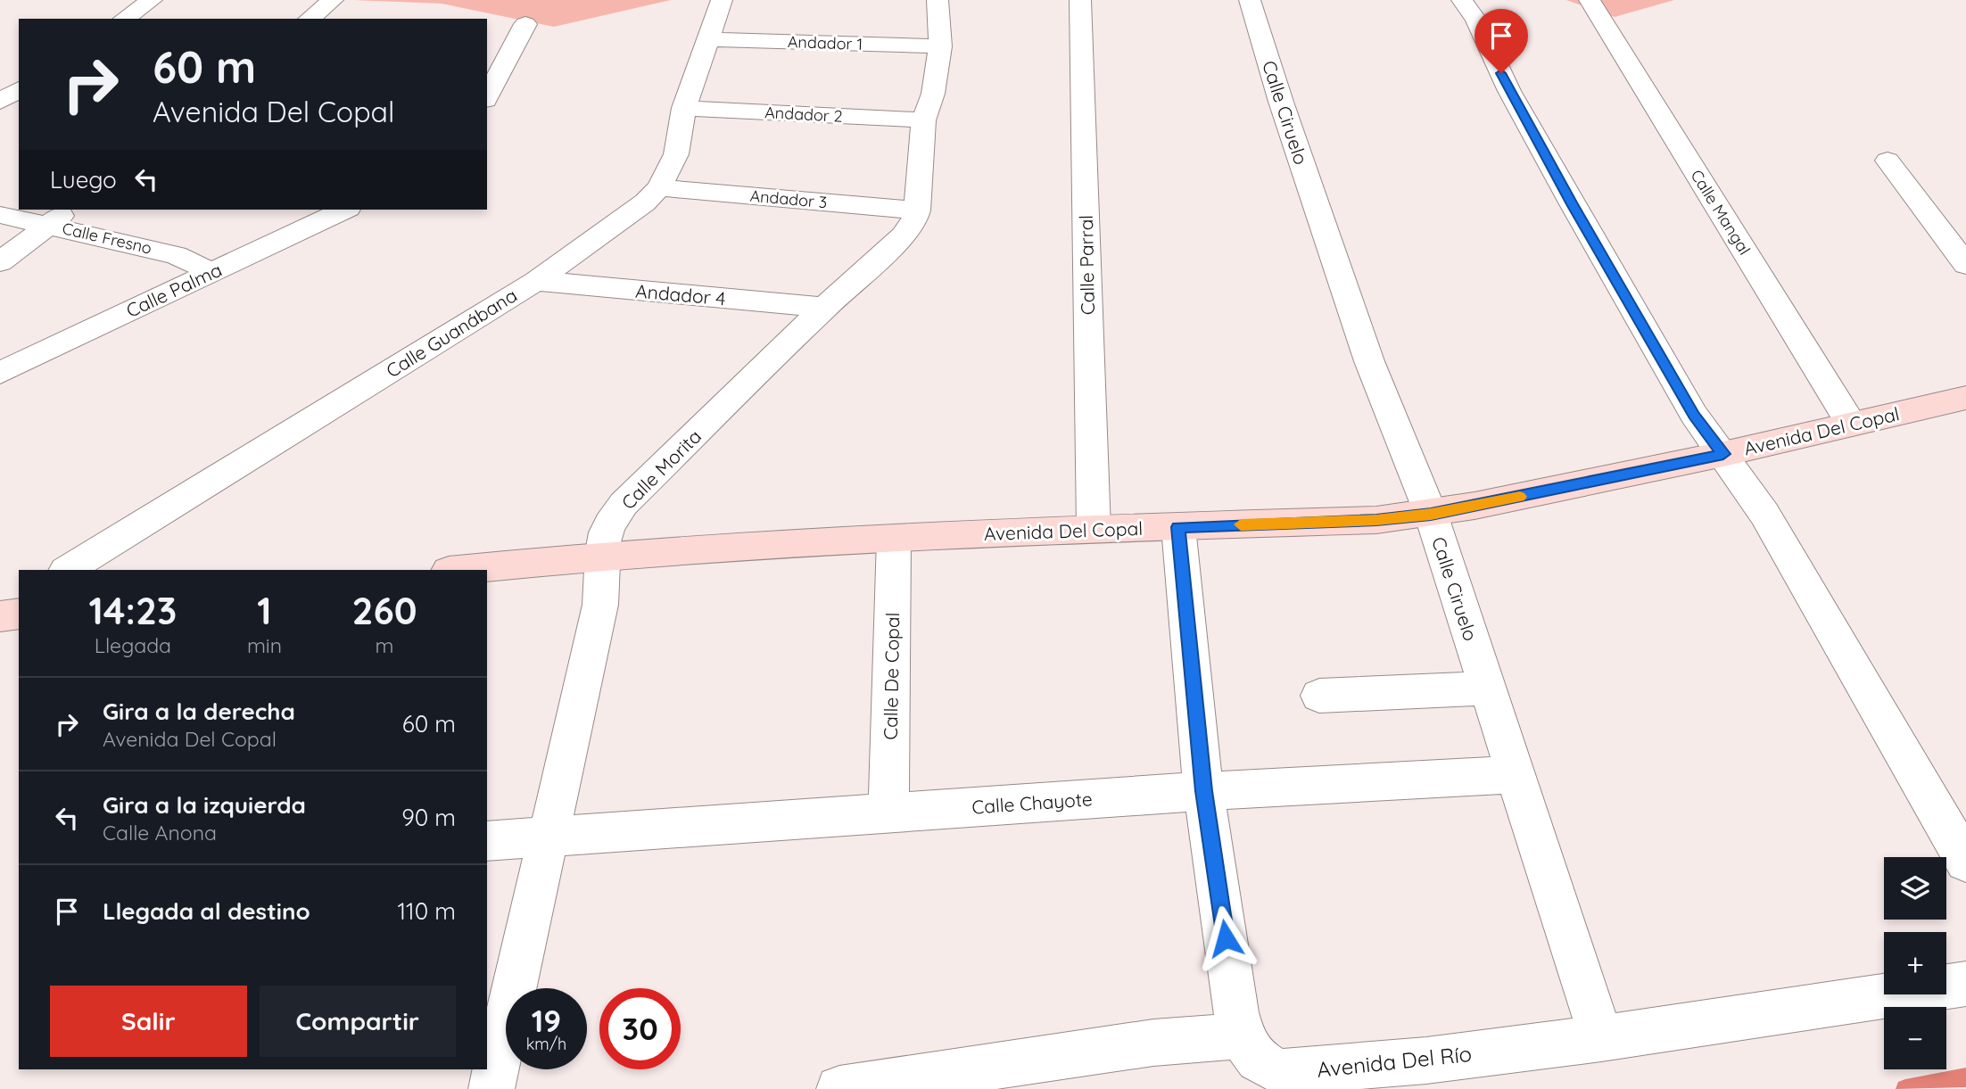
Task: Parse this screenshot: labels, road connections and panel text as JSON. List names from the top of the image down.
{
  "streets": {
    "street": [
      "Andador 1",
      "Calle Ciruelo",
      "Andador 2",
      "Andador 3",
      "Calle Mangal",
      "Calle Fresno",
      "Calle Parral",
      "Calle Palma",
      "Andador 4",
      "Calle Guanábana",
      "Avenida Del Copal",
      "Calle Morita",
      "Calle De Copal",
      "Calle Chayote",
      "Avenida Del Río"
    ]
  },
  "crossings": [
    ["Andador 1", "Calle Guanábana"],
    ["Andador 1", "Calle Morita"],
    ["Calle Ciruelo", "Avenida Del Copal"],
    ["Calle Ciruelo", "Calle Chayote"],
    ["Calle Ciruelo", "Avenida Del Río"],
    ["Andador 2", "Calle Guanábana"],
    ["Andador 2", "Calle Morita"],
    ["Andador 3", "Calle Guanábana"],
    ["Andador 3", "Calle Morita"],
    ["Calle Mangal", "Avenida Del Copal"],
    ["Calle Fresno", "Calle Palma"],
    ["Calle Parral", "Avenida Del Copal"],
    ["Andador 4", "Calle Guanábana"],
    ["Andador 4", "Calle Morita"],
    ["Avenida Del Copal", "Calle Morita"],
    ["Avenida Del Copal", "Calle De Copal"],
    ["Calle Morita", "Calle Chayote"],
    ["Calle De Copal", "Calle Chayote"]
  ],
  "page": {
    "turn": ["60 m", "Avenida Del Copal"],
    "then": "Luego",
    "eta": [
      "14:23",
      "Llegada",
      "1",
      "min",
      "260",
      "m"
    ],
    "list": [
      {
        "name": "Gira a la derecha",
        "note": "Avenida Del Copal",
        "value": "60 m"
      },
      {
        "name": "Gira a la izquierda",
        "note": "Calle Anona",
        "value": "90 m"
      },
      {
        "name": "Llegada al destino",
        "value": "110 m"
      }
    ],
    "map_buttons": ["+", "−"],
    "buttons": ["Salir", "Compartir"],
    "speed": "19 km/h",
    "limit": "30"
  }
}
